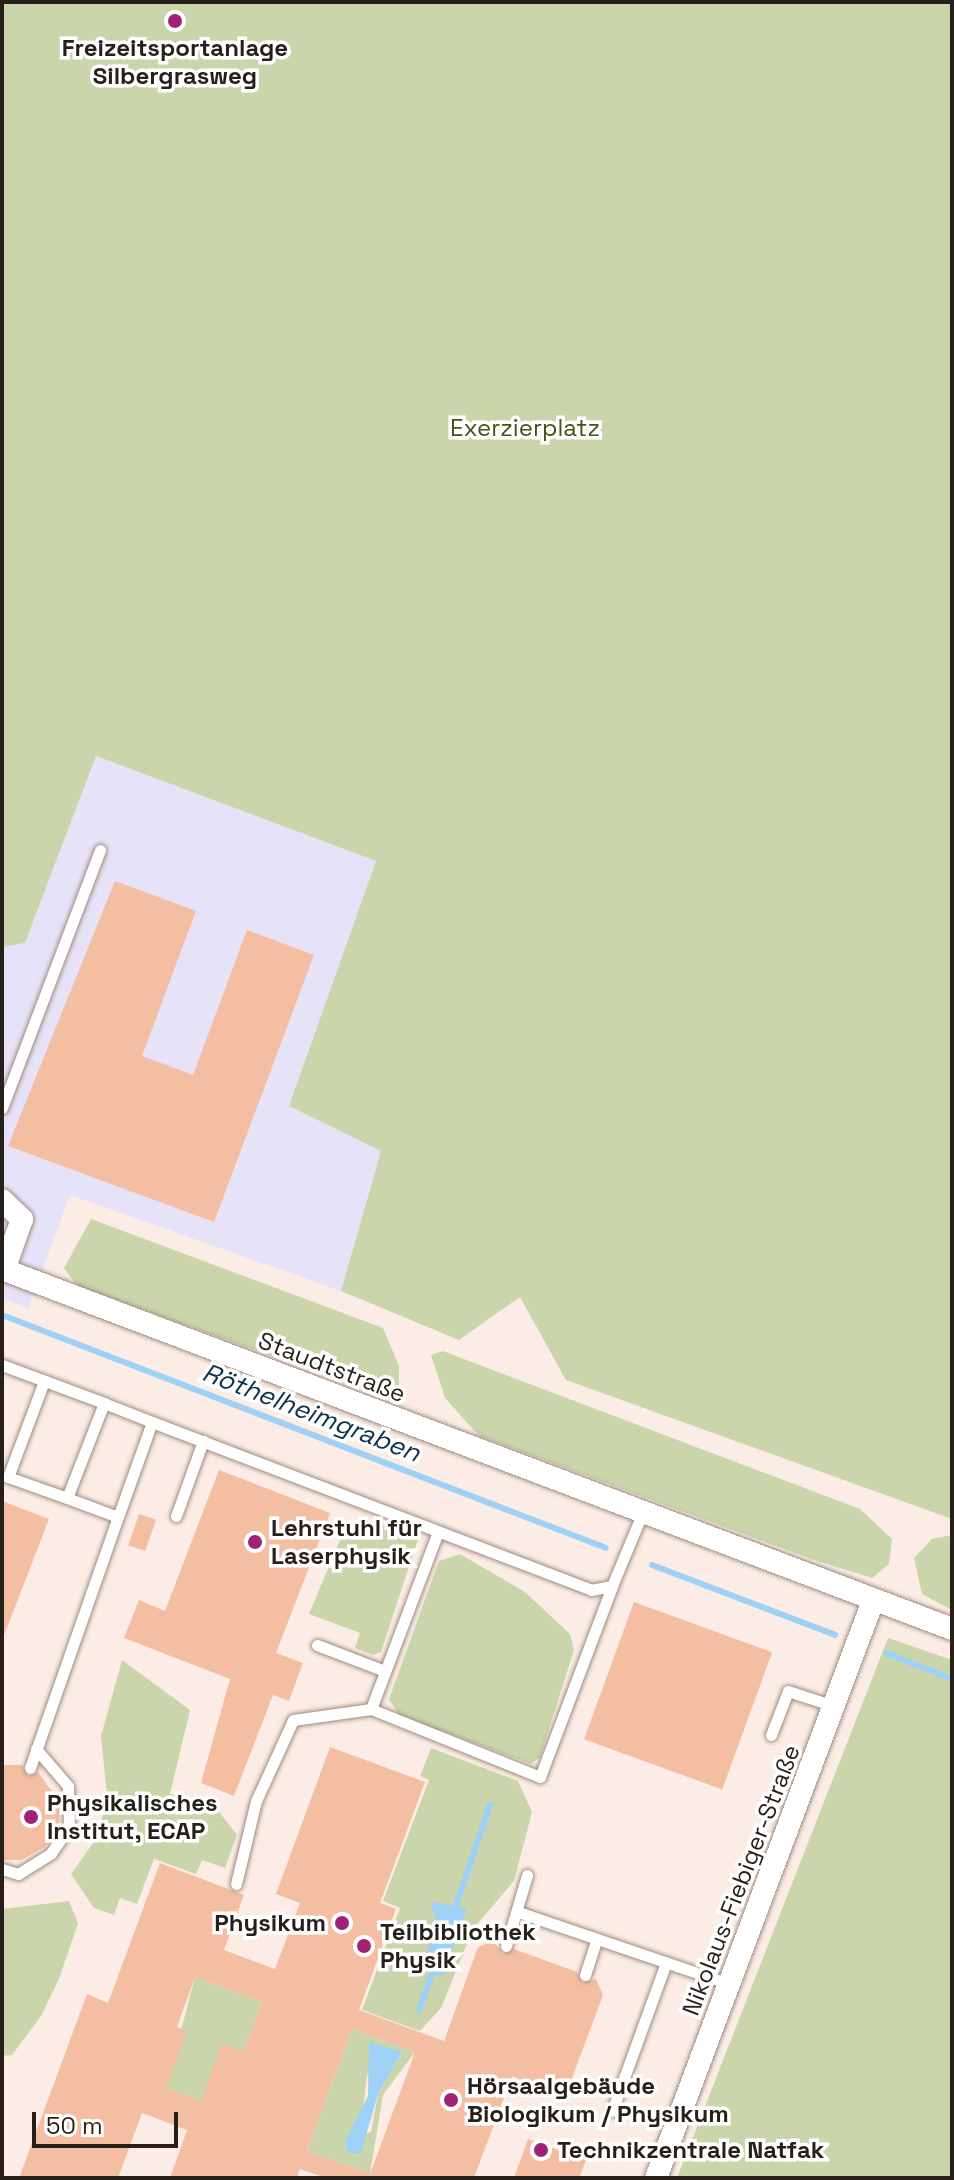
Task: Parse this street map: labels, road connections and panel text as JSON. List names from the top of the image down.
{
  "streets": {
    "street": ["Staudtstraße", "Nikolaus-Fiebiger-Straße"]
  },
  "crossings": [
    ["Staudtstraße", "Nikolaus-Fiebiger-Straße"]
  ],
  "water": ["Röthelheimgraben"],
  "parks": ["Exerzierplatz"],
  "places": [
    "Freizeitsportanlage Silbergrasweg",
    "Lehrstuhl für Laserphysik",
    "Physikalisches Institut, ECAP",
    "Physikum",
    "Teilbibliothek Physik",
    "Hörsaalgebäude Biologikum / Physikum",
    "Technikzentrale Natfak"
  ],
  "scale_bar": "50 m"
}
